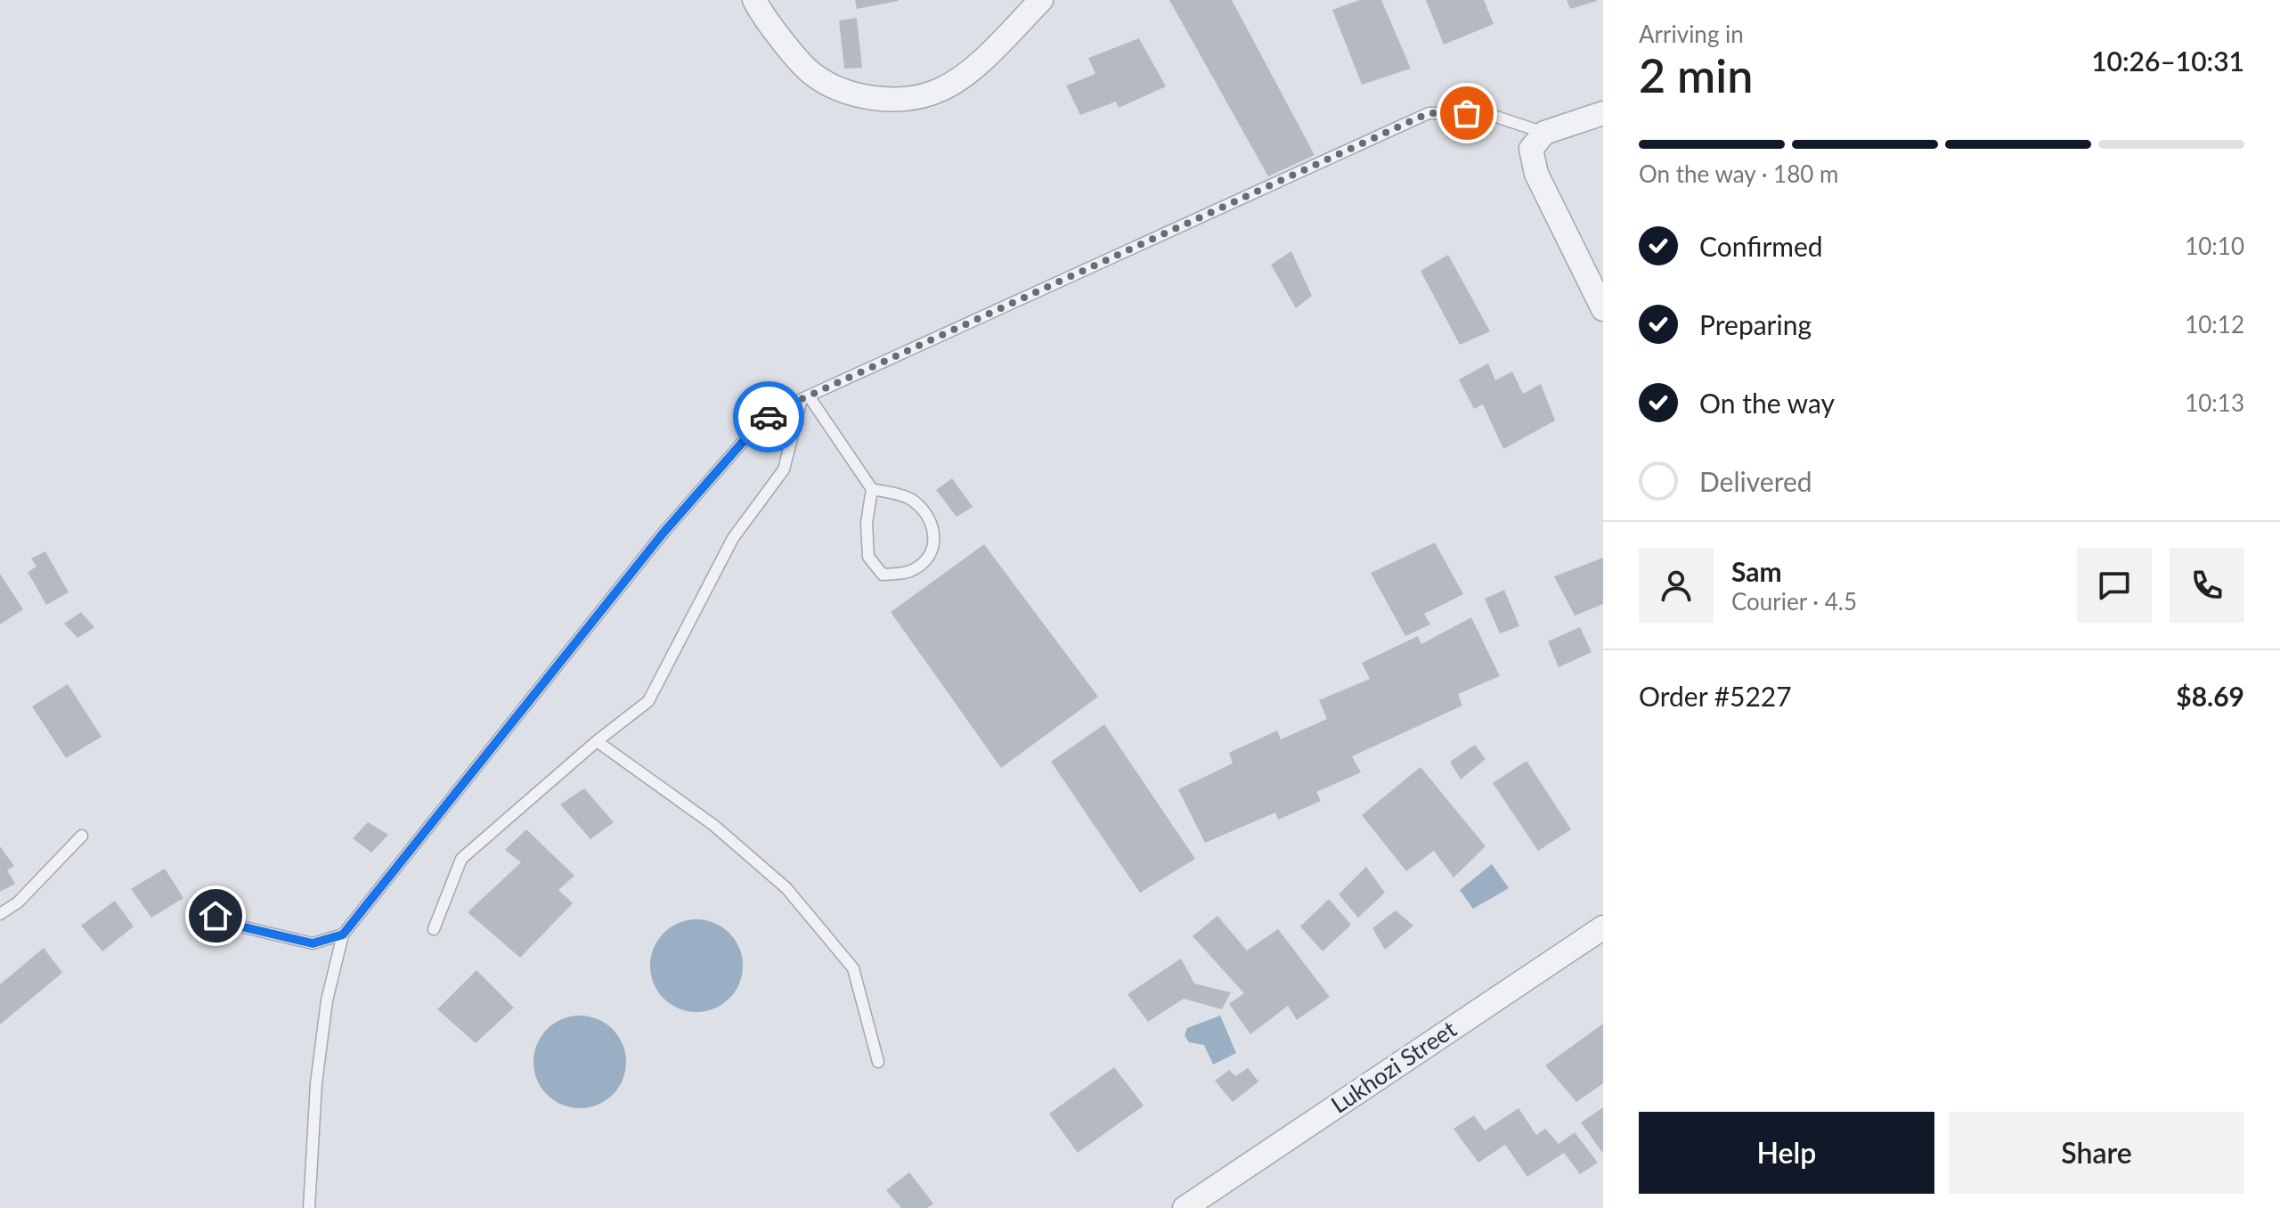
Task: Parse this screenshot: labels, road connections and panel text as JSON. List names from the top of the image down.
{
  "streets": {
    "street": ["Lukhozi Street"]
  },
  "page": {
    "heading": ["2 min", "Arriving in", "10:26–10:31"],
    "panel": [
      "Sam",
      "Courier · 4.5",
      "Order #5227",
      "$8.69"
    ],
    "bar": "On the way · 180 m",
    "list": [
      ["Confirmed", "10:10"],
      ["Preparing", "10:12"],
      ["On the way", "10:13"],
      "Delivered"
    ],
    "buttons": ["Help", "Share"]
  }
}
